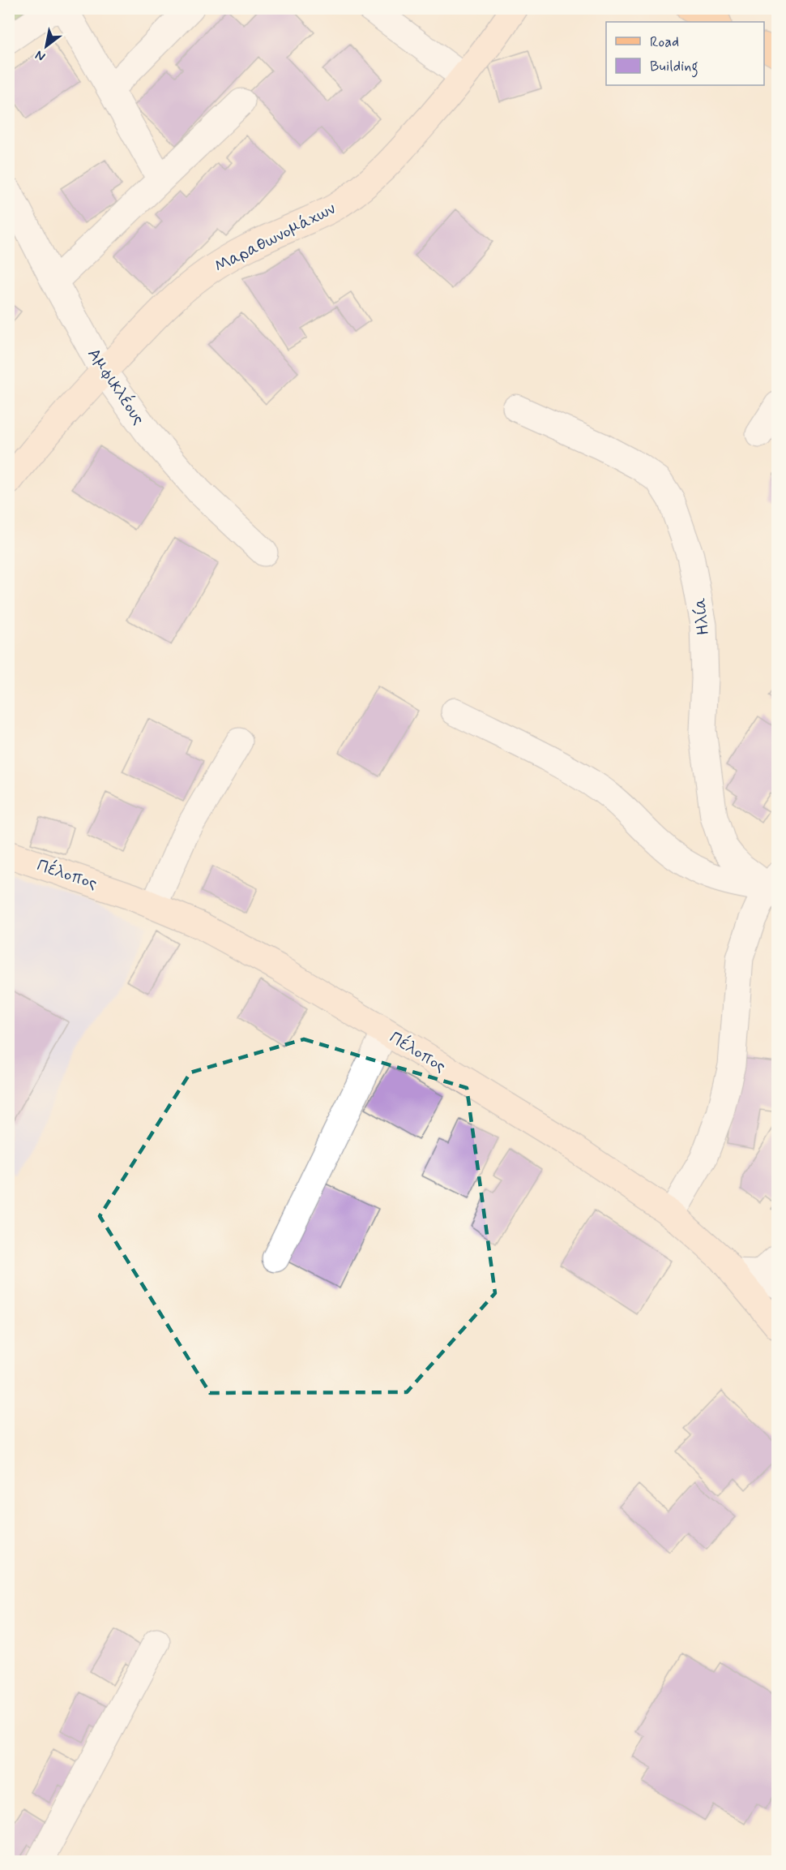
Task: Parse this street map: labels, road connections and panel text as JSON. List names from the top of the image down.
{
  "streets": {
    "street": [
      "Μαραθωνομάχων",
      "Αμφικλέους",
      "Ηλία",
      "Πέλοπος"
    ]
  },
  "crossings": [
    ["Μαραθωνομάχων", "Αμφικλέους"]
  ],
  "legend": ["Road", "Building"],
  "north": "bottom left"
}
